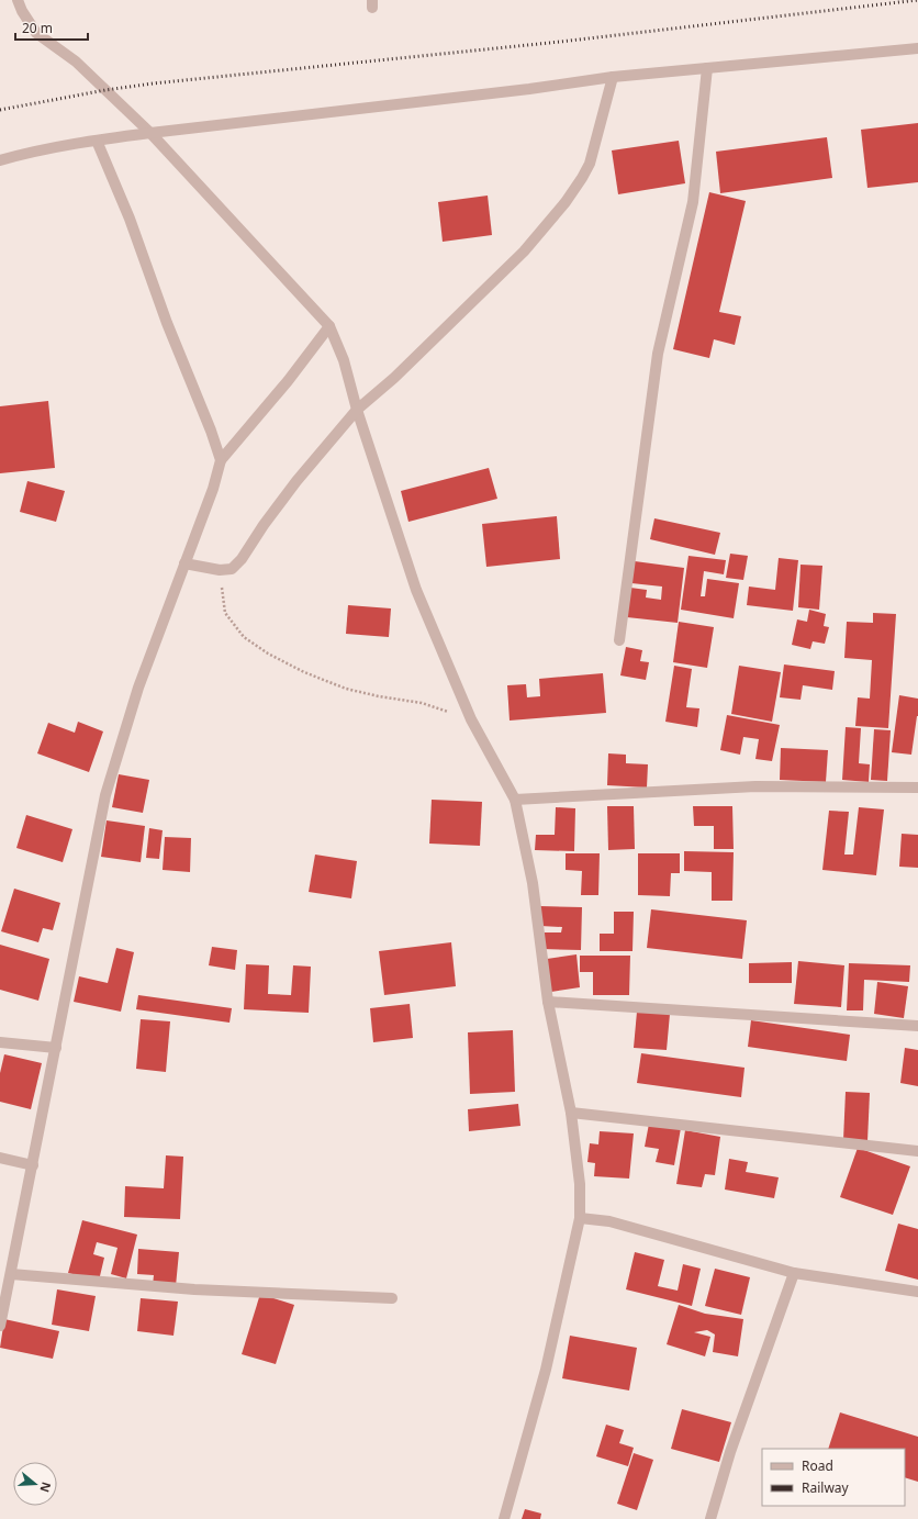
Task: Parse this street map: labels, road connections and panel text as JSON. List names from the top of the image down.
{
  "legend": ["Road", "Railway"],
  "scale_bar": "20 m",
  "north": "right"
}
